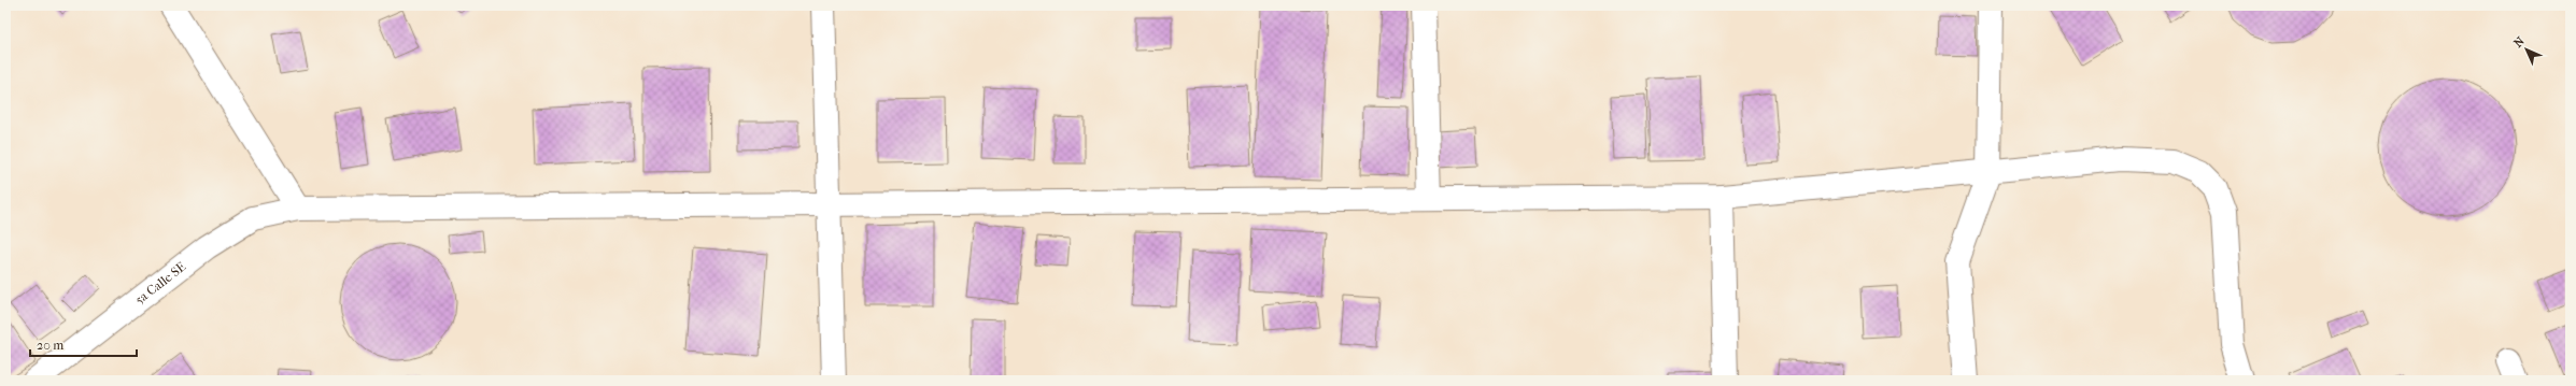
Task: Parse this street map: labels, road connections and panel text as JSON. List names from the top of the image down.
{
  "streets": {
    "street": ["5a Calle SE"]
  },
  "scale_bar": "20 m",
  "north": "top left"
}
